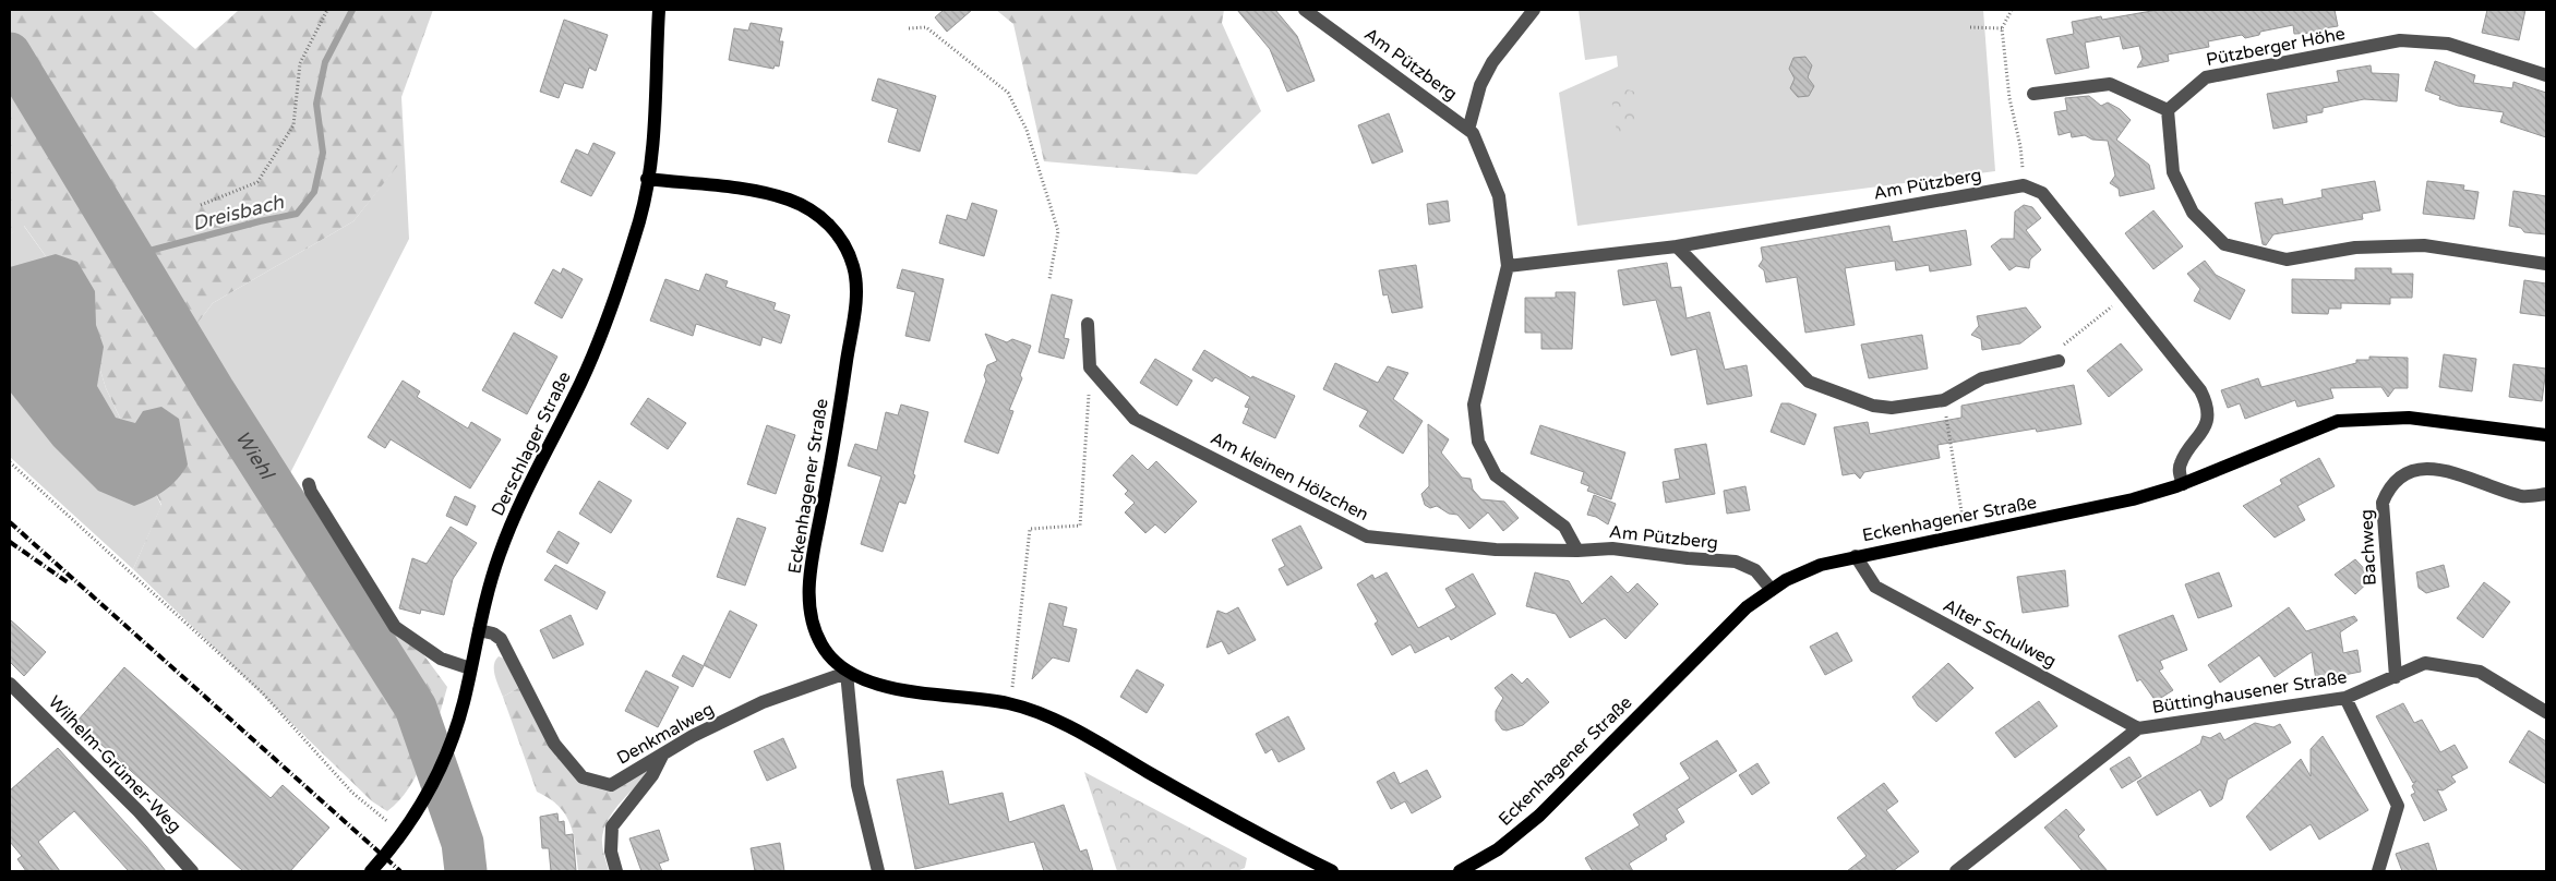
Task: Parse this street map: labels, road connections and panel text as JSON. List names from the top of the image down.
{
  "streets": {
    "main road": ["Derschlager Straße", "Eckenhagener Straße"],
    "street": [
      "Pützberger Höhe",
      "Am Pützberg",
      "Am kleinen Hölzchen",
      "Bachweg",
      "Alter Schulweg",
      "Büttinghausener Straße",
      "Denkmalweg",
      "Wilhelm-Grümer-Weg"
    ]
  },
  "crossings": [
    ["Am Pützberg", "Am kleinen Hölzchen"],
    ["Am Pützberg", "Eckenhagener Straße"],
    ["Derschlager Straße", "Eckenhagener Straße"],
    ["Derschlager Straße", "Denkmalweg"],
    ["Eckenhagener Straße", "Alter Schulweg"],
    ["Eckenhagener Straße", "Denkmalweg"],
    ["Bachweg", "Büttinghausener Straße"],
    ["Alter Schulweg", "Büttinghausener Straße"]
  ],
  "water": ["Dreisbach", "Wiehl"]
}
